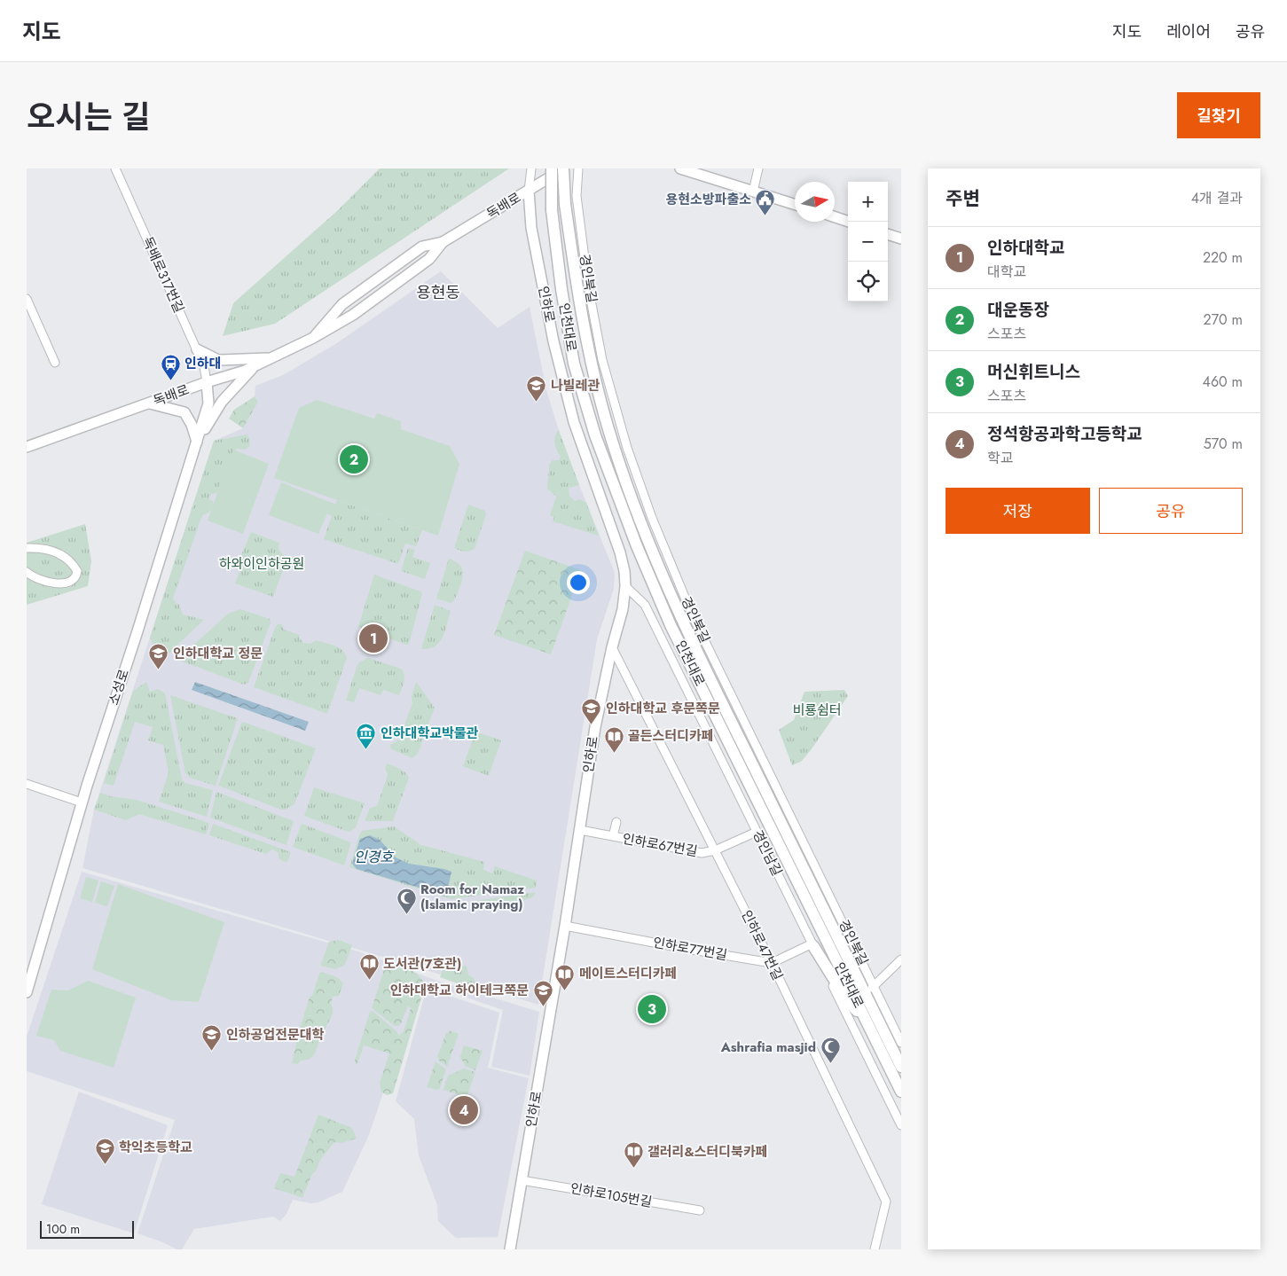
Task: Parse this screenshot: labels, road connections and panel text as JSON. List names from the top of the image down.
{
  "streets": {
    "highway": ["인천대로"],
    "main road": ["독배로", "인하로", "소성로"],
    "street": [
      "독배로317번길",
      "경인북길",
      "인하로67번길",
      "경인남길",
      "인하로47번길",
      "인하로77번길",
      "인하로105번길"
    ]
  },
  "crossings": [
    ["독배로", "독배로317번길"],
    ["독배로", "인하로"],
    ["독배로", "인천대로"],
    ["독배로", "소성로"],
    ["독배로317번길", "소성로"],
    ["인하로", "인하로67번길"],
    ["인하로", "경인남길"],
    ["인하로", "인하로47번길"],
    ["인하로", "인하로77번길"],
    ["인하로", "인하로105번길"],
    ["인하로67번길", "경인남길"],
    ["인하로67번길", "인하로47번길"],
    ["인하로47번길", "인하로77번길"]
  ],
  "districts": ["용현동"],
  "water": ["인경호"],
  "parks": ["하와이인하공원", "비룡쉼터"],
  "places": {
    "public building": ["용현소방파출소"],
    "station": ["인하대"],
    "school or university": [
      "나빌레관",
      "인하대학교 정문",
      "인하대학교 후문쪽문",
      "인하대학교 하이테크쪽문",
      "인하공업전문대학",
      "학익초등학교"
    ],
    "museum": ["인하대학교박물관"],
    "library": [
      "골든스터디카페",
      "도서관(7호관)",
      "메이트스터디카페",
      "갤러리&스터디북카페"
    ],
    "mosque": ["Room for Namaz (Islamic praying)", "Ashrafia masjid"]
  },
  "scale_bar": "100 m",
  "north": "right",
  "page": {
    "header": "지도",
    "nav": ["지도", "레이어", "공유"],
    "title": "오시는 길",
    "buttons": [
      "길찾기",
      ["저장", "공유"]
    ],
    "heading": ["주변", "4개 결과"],
    "map_buttons": ["+", "−"],
    "list": [
      {
        "mark": "1",
        "name": "인하대학교",
        "note": "대학교",
        "value": "220 m"
      },
      {
        "mark": "2",
        "name": "대운동장",
        "note": "스포츠",
        "value": "270 m"
      },
      {
        "mark": "3",
        "name": "머신휘트니스",
        "note": "스포츠",
        "value": "460 m"
      },
      {
        "mark": "4",
        "name": "정석항공과학고등학교",
        "note": "학교",
        "value": "570 m"
      }
    ],
    "pins": [
      "2",
      "1",
      "3",
      "4"
    ],
    "scale": "100 m"
  }
}
